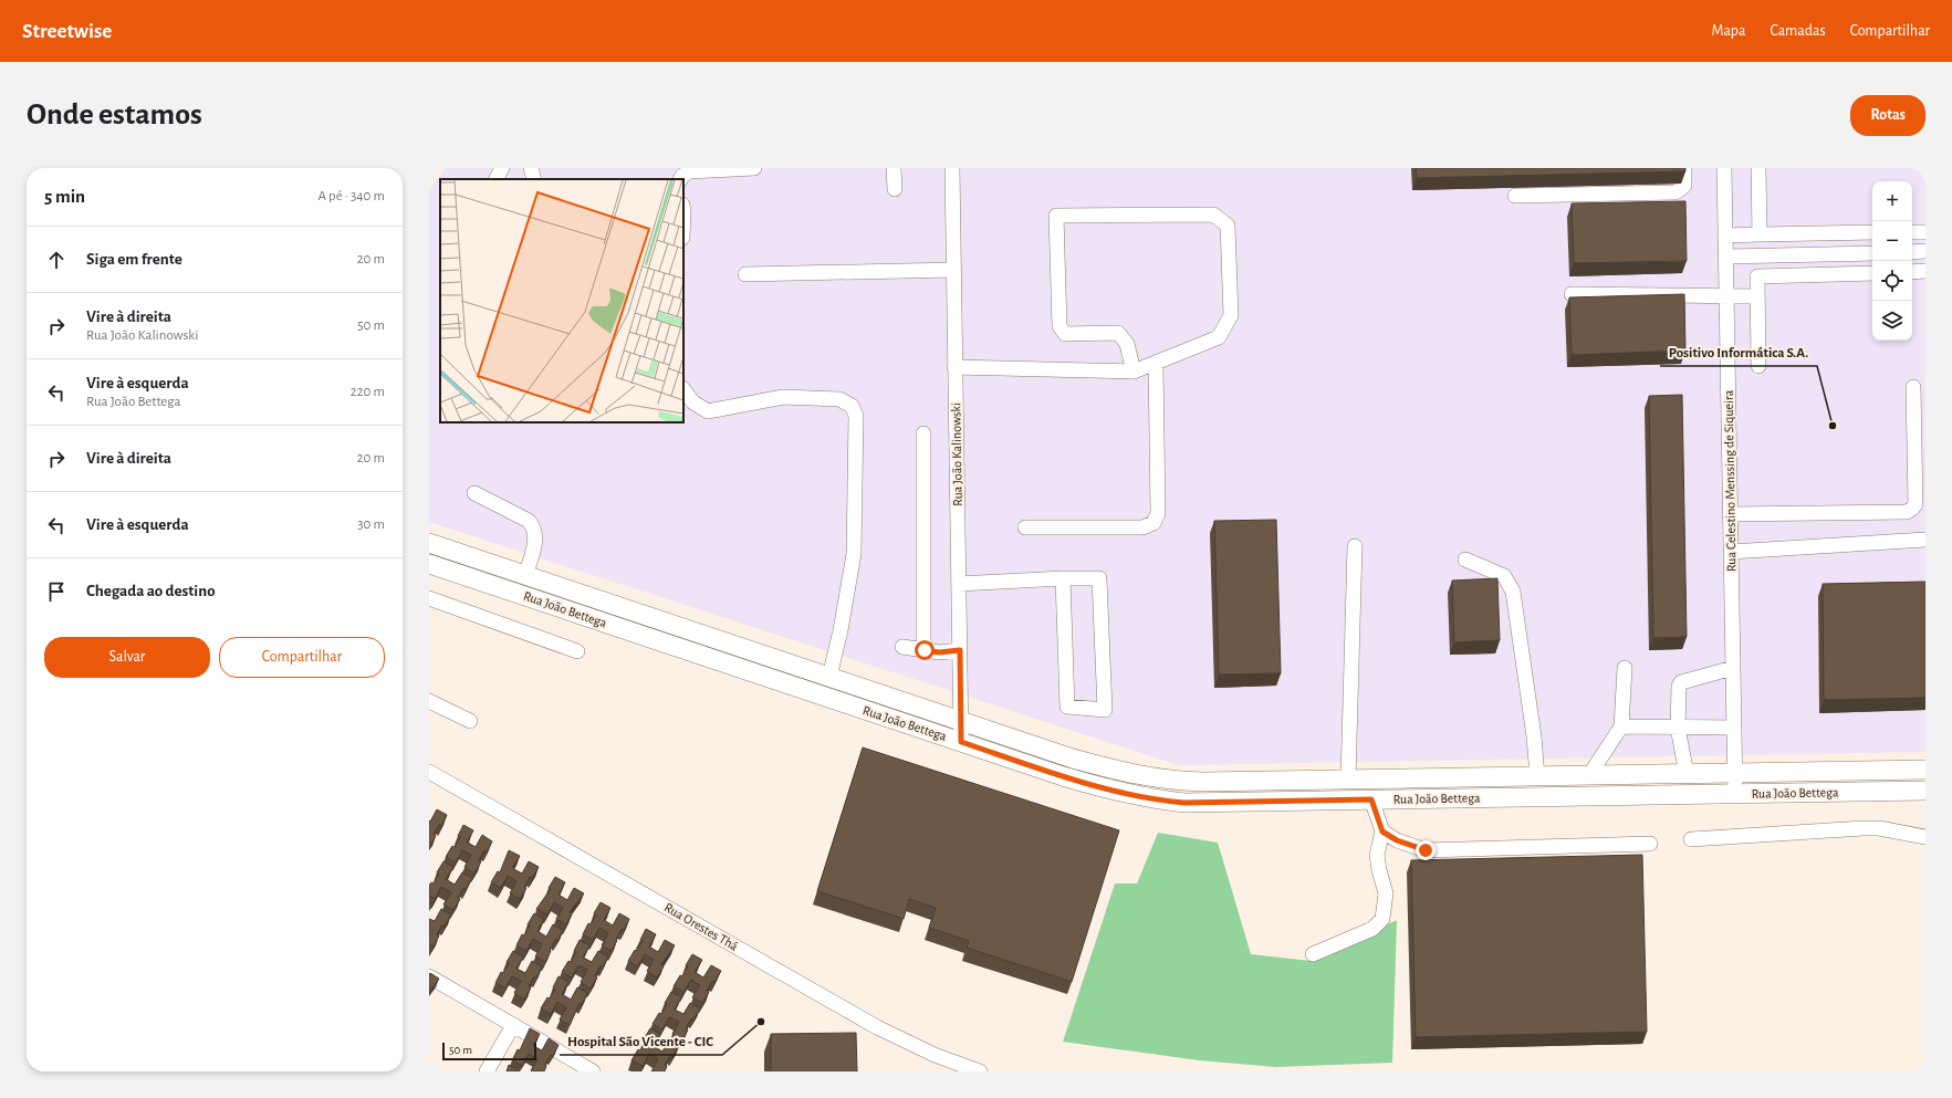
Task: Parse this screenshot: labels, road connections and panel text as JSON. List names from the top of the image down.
{
  "streets": {
    "main road": ["Rua João Bettega"],
    "street": ["Rua João Kalinowski", "Rua Celestino Menssing de Siqueira", "Rua Orestes Thá"]
  },
  "crossings": [
    ["Rua João Kalinowski", "Rua João Bettega"],
    ["Rua Celestino Menssing de Siqueira", "Rua João Bettega"]
  ],
  "places": ["Positivo Informática S.A.", "Hospital São Vicente - CIC"],
  "scale_bar": "50 m",
  "page": {
    "header": "Streetwise",
    "nav": ["Mapa", "Camadas", "Compartilhar"],
    "buttons": [
      "Rotas",
      ["Salvar", "Compartilhar"]
    ],
    "title": "Onde estamos",
    "heading": ["5 min", "A pé · 340 m"],
    "map_buttons": ["+", "−"],
    "list": [
      ["Siga em frente", "20 m"],
      ["Vire à direita", "Rua João Kalinowski", "50 m"],
      ["Vire à esquerda", "Rua João Bettega", "220 m"],
      ["Vire à direita", "20 m"],
      ["Vire à esquerda", "30 m"],
      "Chegada ao destino"
    ],
    "scale": "50 m"
  }
}
